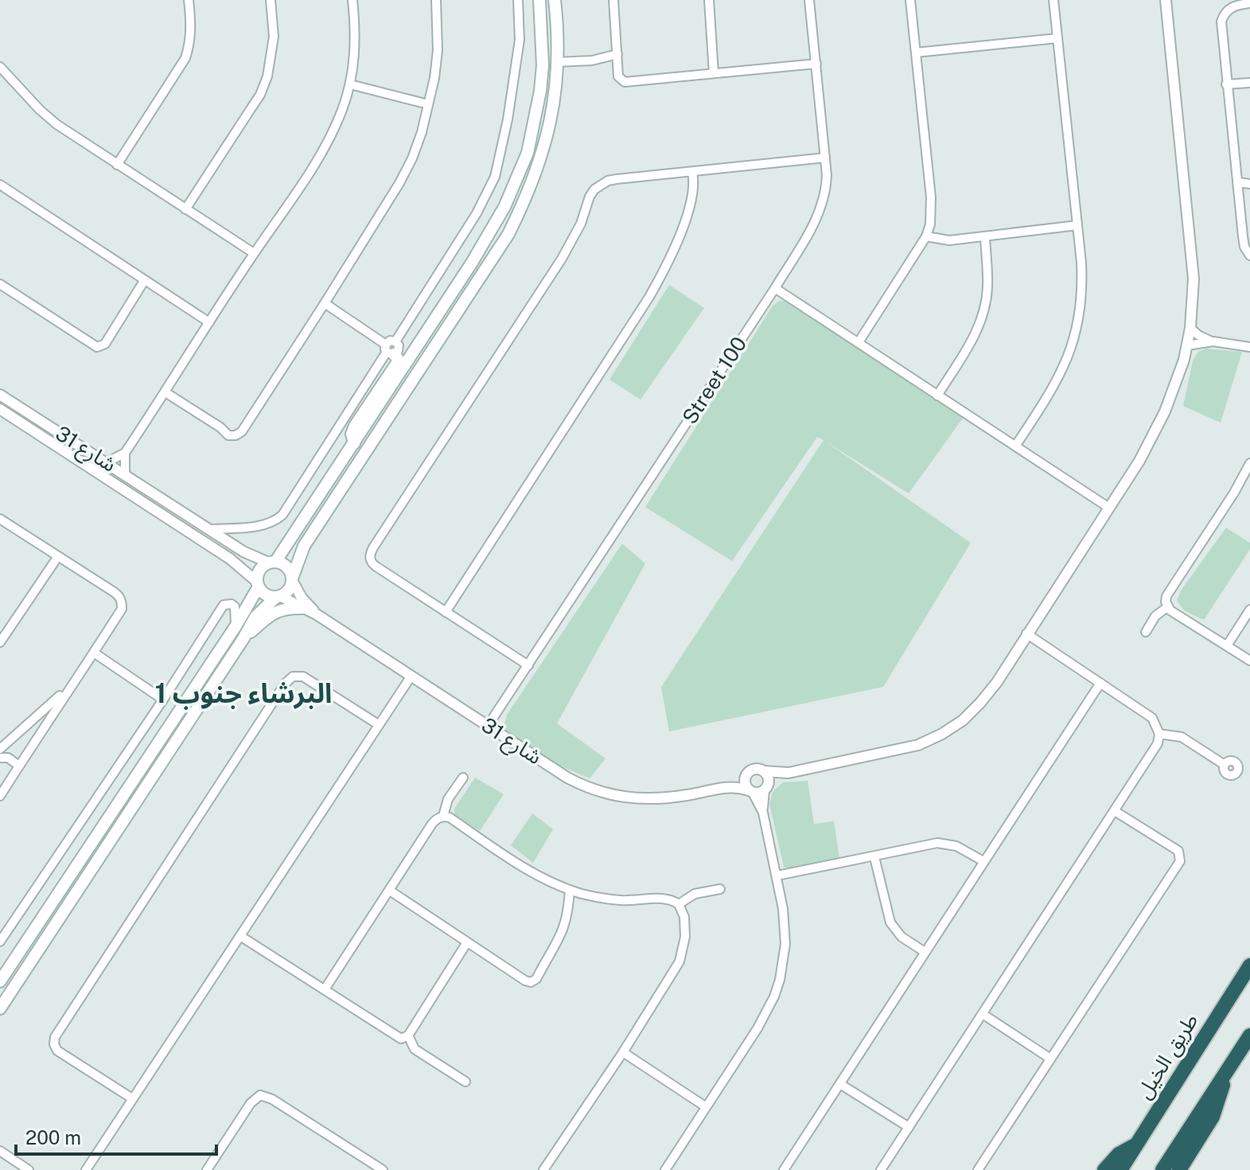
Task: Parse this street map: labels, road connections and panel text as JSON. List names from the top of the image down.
{
  "streets": {
    "highway": ["طريق الخيل"],
    "street": ["Street 100", "شارع 31"]
  },
  "crossings": [
    ["Street 100", "شارع 31"]
  ],
  "districts": ["البرشاء جنوب 1"],
  "scale_bar": "200 m"
}
